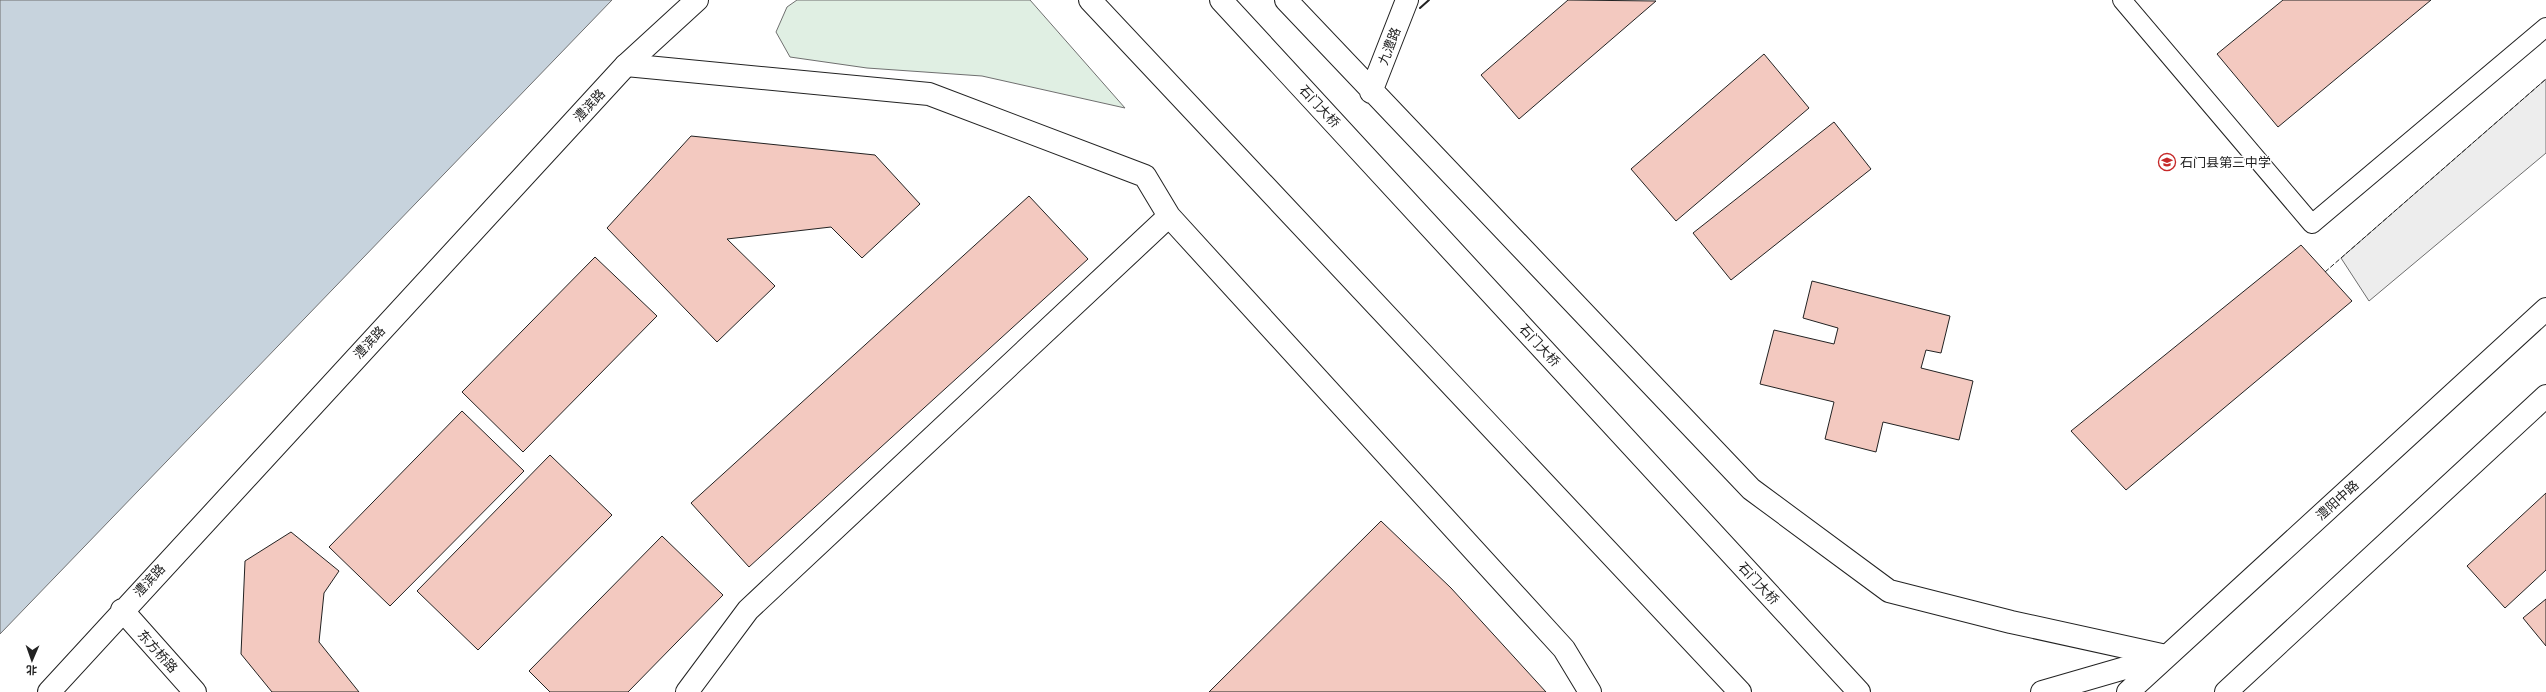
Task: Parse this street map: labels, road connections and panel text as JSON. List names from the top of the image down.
{
  "streets": {
    "street": [
      "九澧路",
      "澧滨路",
      "石门大桥",
      "澧阳中路",
      "东方桥路"
    ]
  },
  "crossings": [
    ["澧滨路", "东方桥路"]
  ],
  "places": {
    "school or university": ["石门县第三中学"]
  },
  "north": "bottom"
}
